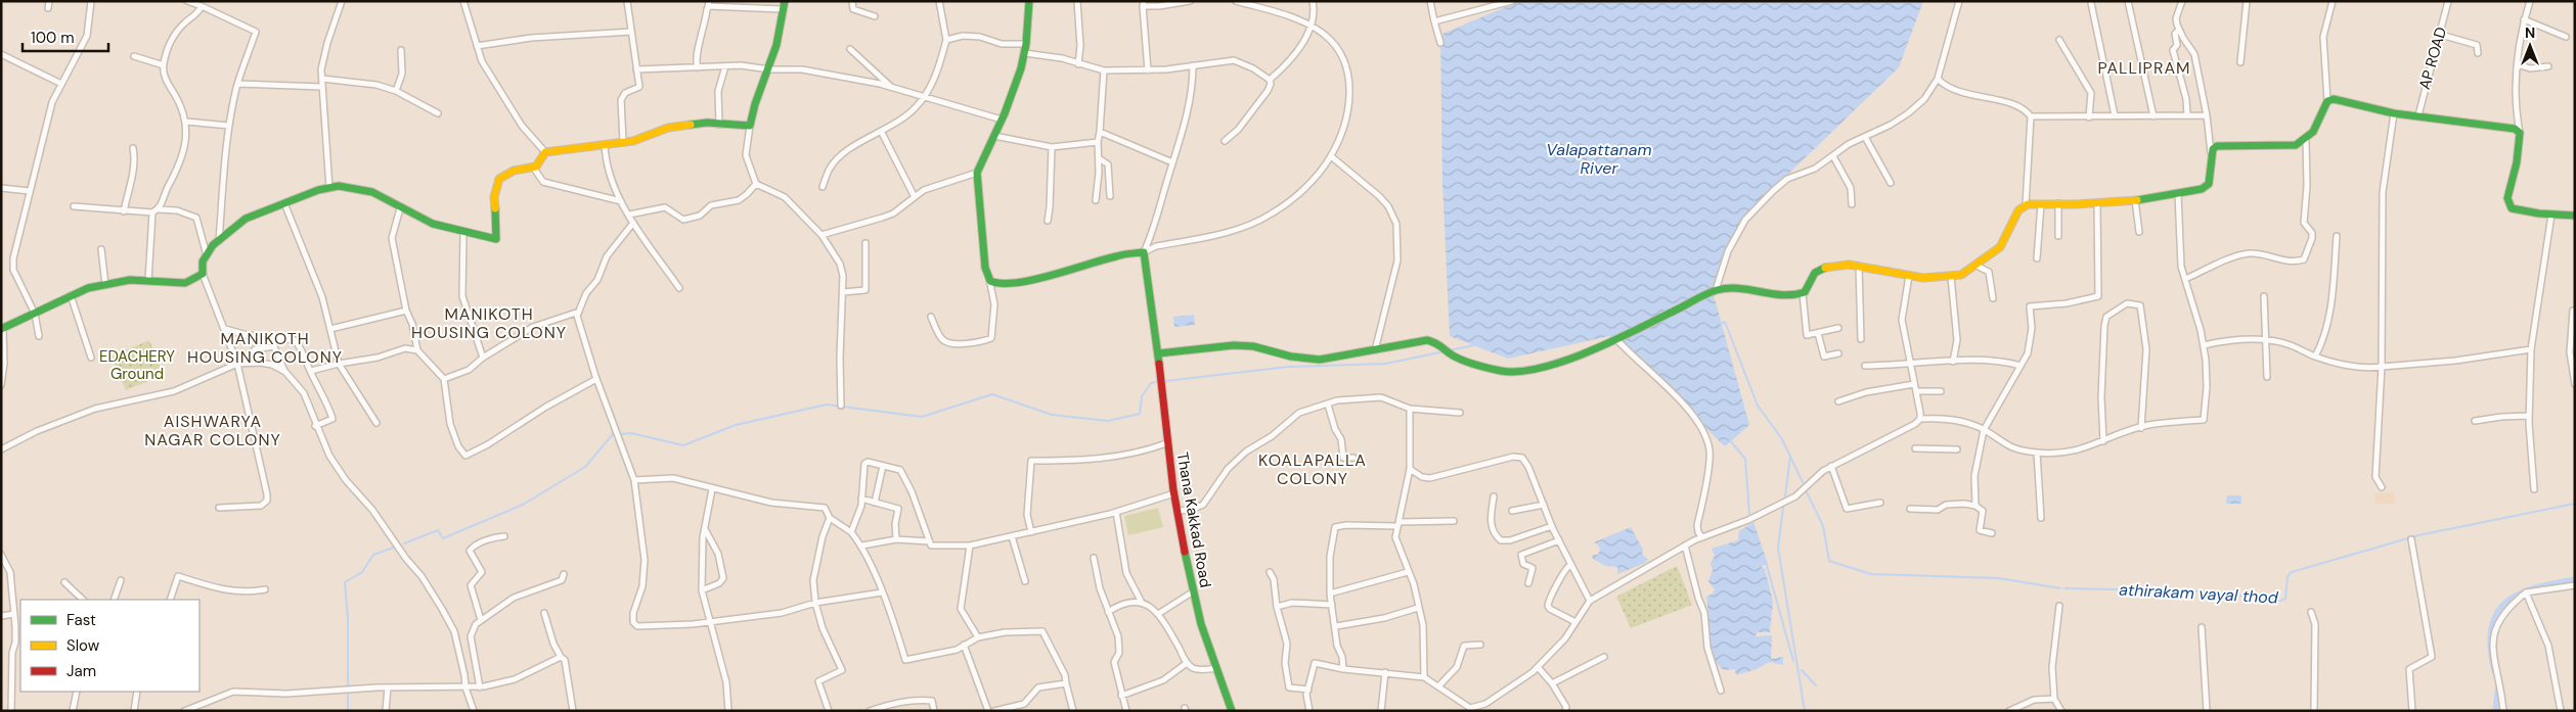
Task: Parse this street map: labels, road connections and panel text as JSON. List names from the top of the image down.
{
  "streets": {
    "main road": ["Thana Kakkad Road"],
    "street": ["AP ROAD"]
  },
  "districts": [
    "PALLIPRAM",
    "MANIKOTH HOUSING COLONY",
    "MANIKOTH HOUSING COLONY",
    "AISHWARYA NAGAR COLONY",
    "KOALAPALLA COLONY"
  ],
  "water": ["Valapattanam River", "athirakam vayal thod"],
  "parks": ["EDACHERY Ground"],
  "legend": ["Fast", "Slow", "Jam"],
  "scale_bar": "100 m",
  "north": "top"
}
